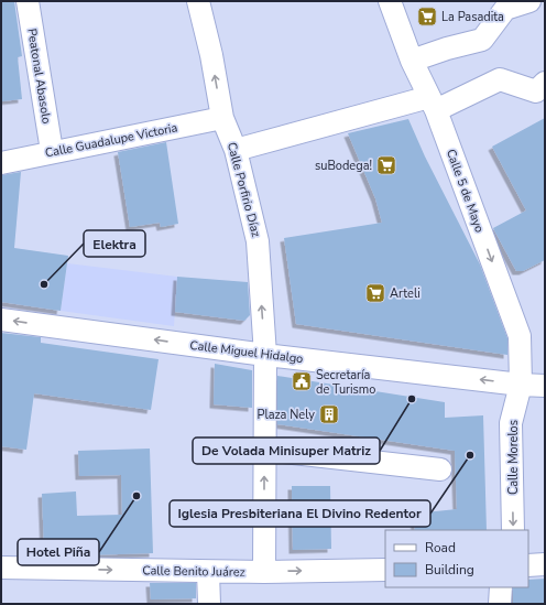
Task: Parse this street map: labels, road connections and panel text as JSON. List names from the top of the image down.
{
  "streets": {
    "street": [
      "Peatonal Abasolo",
      "Calle Guadalupe Victoria",
      "Calle Porfirio Díaz",
      "Calle 5 de Mayo",
      "Calle Miguel Hidalgo",
      "Calle Morelos",
      "Calle Benito Juárez"
    ]
  },
  "crossings": [
    ["Peatonal Abasolo", "Calle Guadalupe Victoria"],
    ["Calle Guadalupe Victoria", "Calle Porfirio Díaz"],
    ["Calle Porfirio Díaz", "Calle Miguel Hidalgo"],
    ["Calle Porfirio Díaz", "Calle Benito Juárez"],
    ["Calle 5 de Mayo", "Calle Miguel Hidalgo"],
    ["Calle 5 de Mayo", "Calle Morelos"],
    ["Calle Miguel Hidalgo", "Calle Morelos"]
  ],
  "one_way": ["Calle Porfirio Díaz", "Calle 5 de Mayo", "Calle Morelos"],
  "places": {
    "supermarket": ["La Pasadita", "suBodega!", "Arteli"],
    "other": [
      "Elektra",
      "De Volada Minisuper Matriz",
      "Iglesia Presbiteriana El Divino Redentor",
      "Hotel Piña"
    ],
    "public building": ["Secretaría de Turismo"],
    "building": ["Plaza Nely"]
  },
  "legend": ["Road", "Building"]
}
